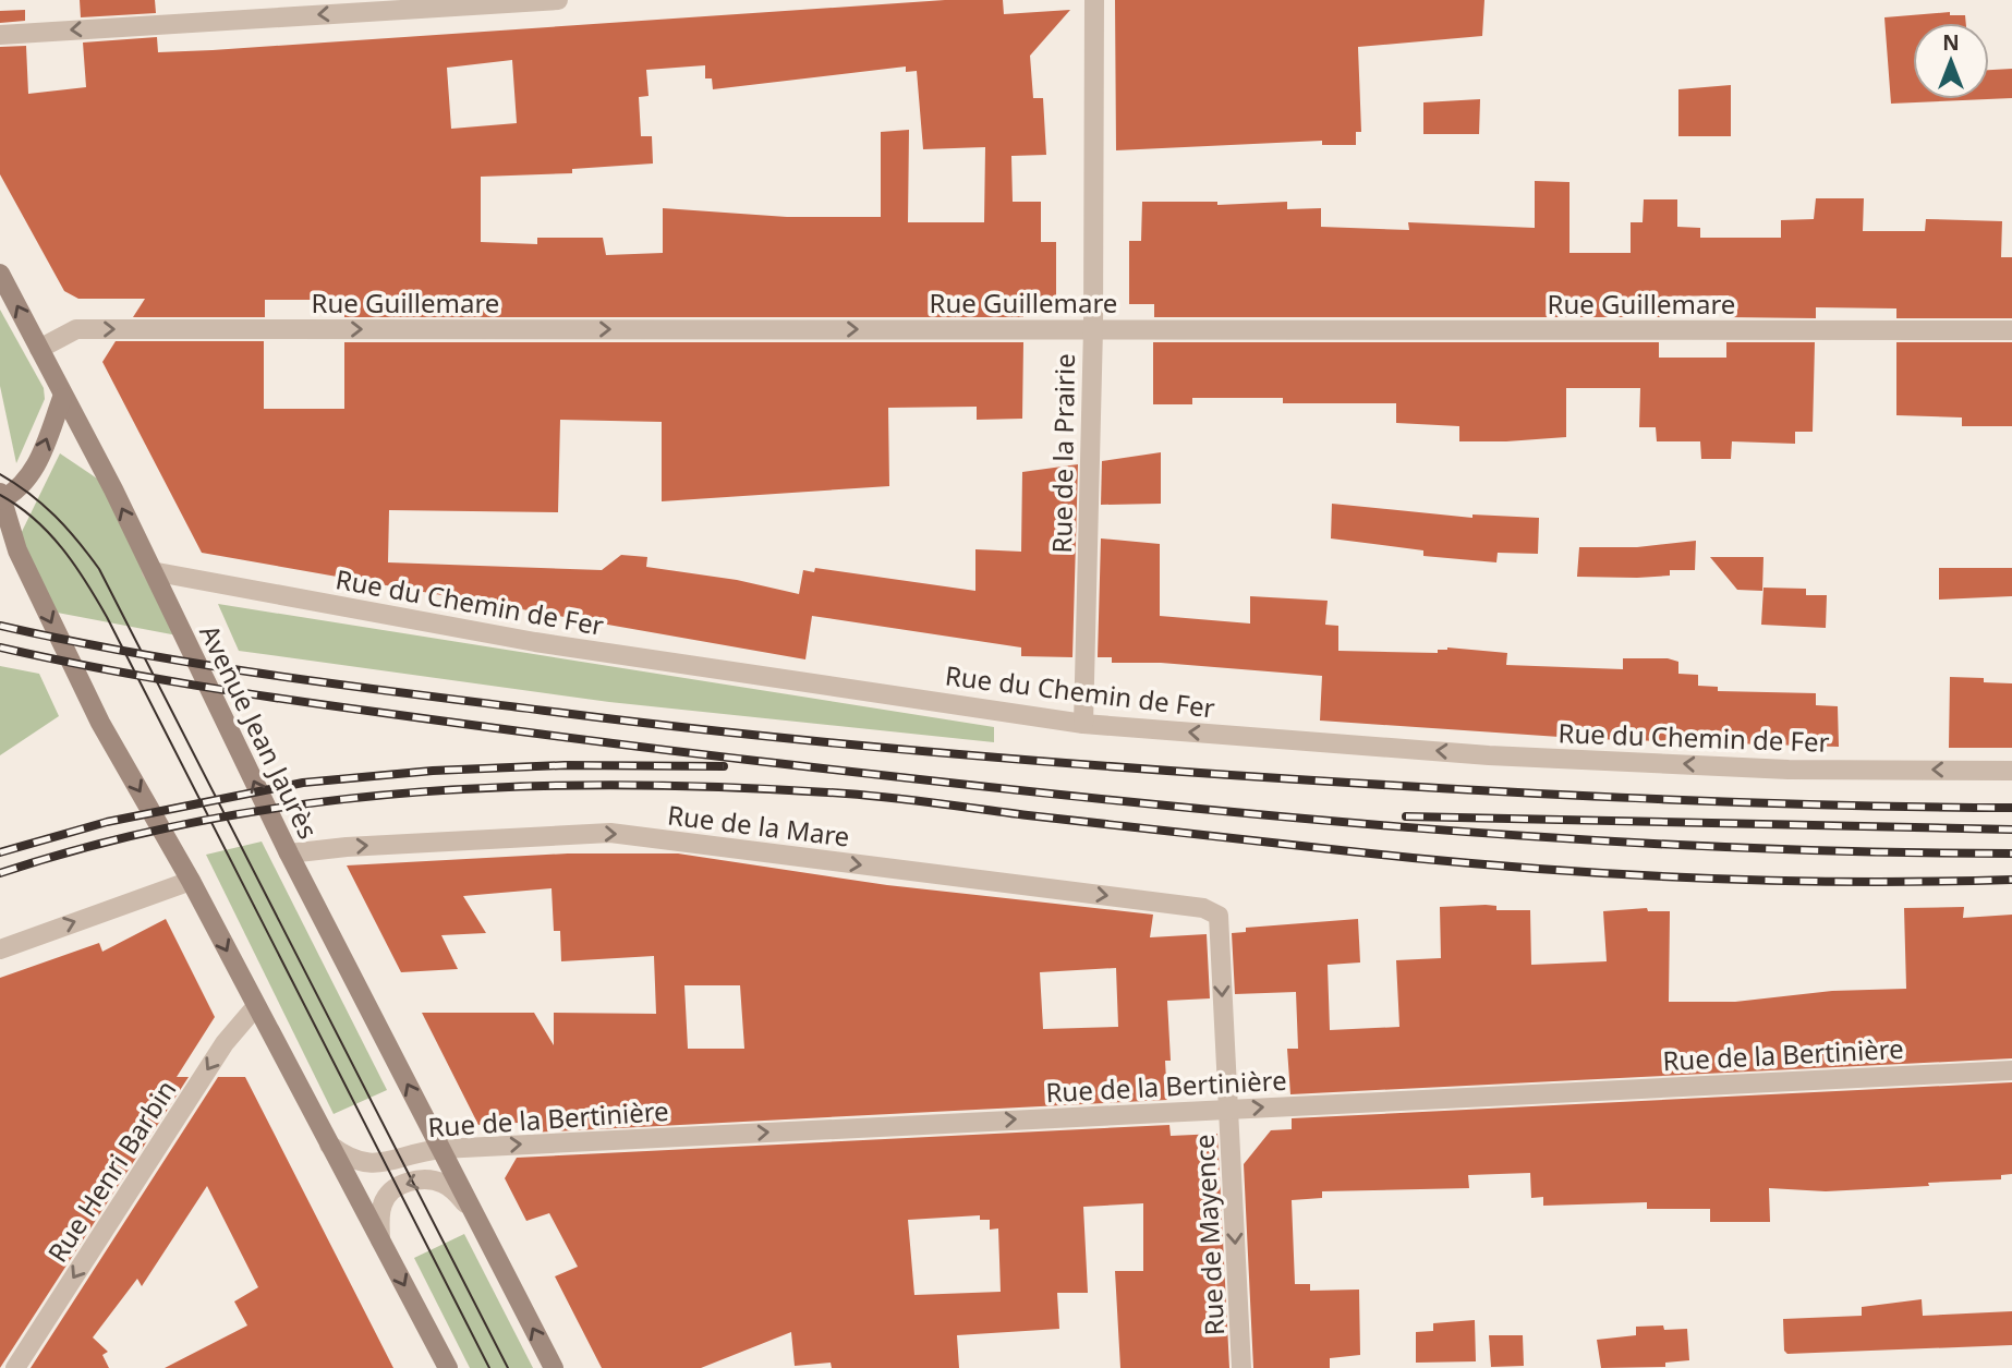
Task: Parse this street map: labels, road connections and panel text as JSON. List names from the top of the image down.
{
  "streets": {
    "main road": ["Avenue Jean Jaurès"],
    "street": [
      "Rue Guillemare",
      "Rue de la Prairie",
      "Rue du Chemin de Fer",
      "Rue de la Mare",
      "Rue de la Bertinière",
      "Rue Henri Barbin",
      "Rue de Mayence"
    ]
  },
  "crossings": [
    ["Rue Guillemare", "Rue de la Prairie"],
    ["Rue Guillemare", "Avenue Jean Jaurès"],
    ["Rue de la Prairie", "Rue du Chemin de Fer"],
    ["Rue du Chemin de Fer", "Avenue Jean Jaurès"],
    ["Avenue Jean Jaurès", "Rue de la Mare"],
    ["Avenue Jean Jaurès", "Rue de la Bertinière"],
    ["Rue de la Mare", "Rue de Mayence"],
    ["Rue de la Bertinière", "Rue de Mayence"]
  ],
  "one_way": [
    "Rue Guillemare",
    "Rue du Chemin de Fer",
    "Rue de la Mare",
    "Rue de la Bertinière",
    "Rue Henri Barbin",
    "Rue de Mayence"
  ],
  "north": "top"
}
